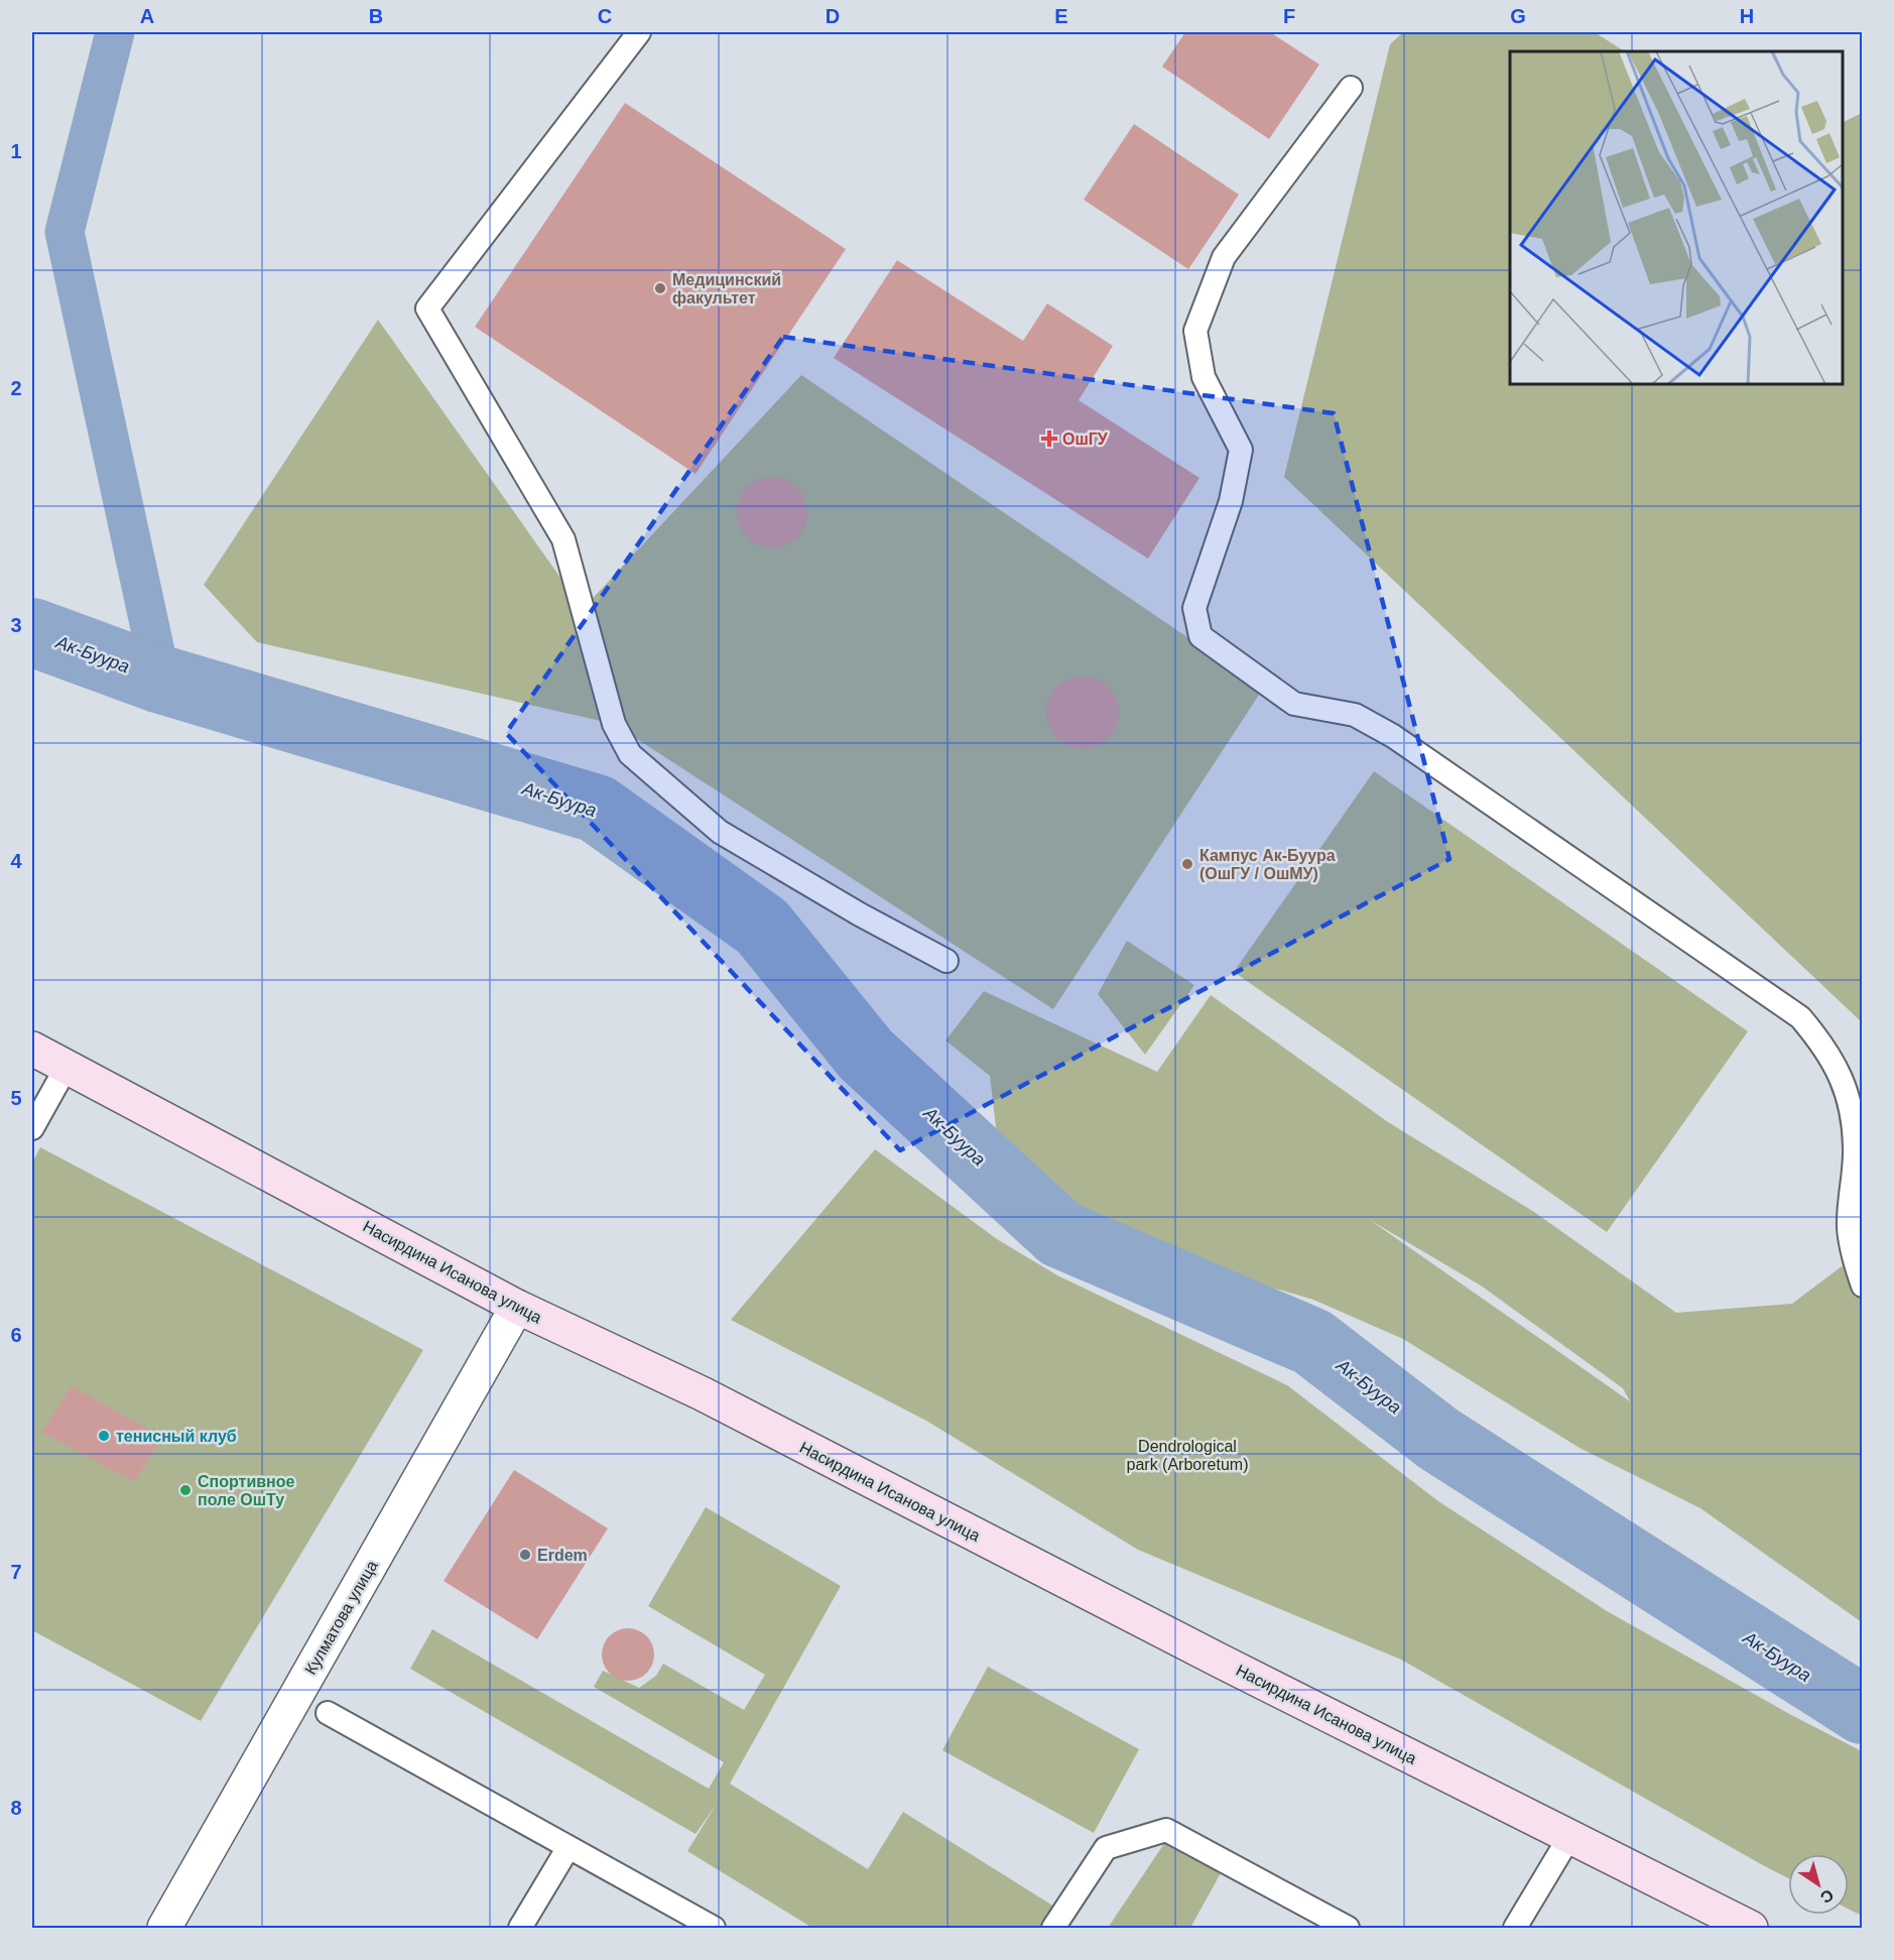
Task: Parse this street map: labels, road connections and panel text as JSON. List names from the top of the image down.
{
  "streets": {
    "main road": ["Насирдина Исанова улица"],
    "street": ["Кулматова улица"]
  },
  "crossings": [
    ["Насирдина Исанова улица", "Кулматова улица"]
  ],
  "water": ["Ак-Буура"],
  "parks": ["Dendrological park (Arboretum)"],
  "places": {
    "other": [
      "Медицинский факультет",
      "Кампус Ак-Буура (ОшГУ / ОшМУ)",
      "тенисный клуб",
      "Спортивное поле ОшТу",
      "Erdem"
    ],
    "health": ["ОшГУ"]
  },
  "north": "bottom right",
  "grid": {
    "columns": [
      "A",
      "B",
      "C",
      "D",
      "E",
      "F",
      "G",
      "H"
    ],
    "rows": [
      "1",
      "2",
      "3",
      "4",
      "5",
      "6",
      "7",
      "8"
    ]
  }
}
